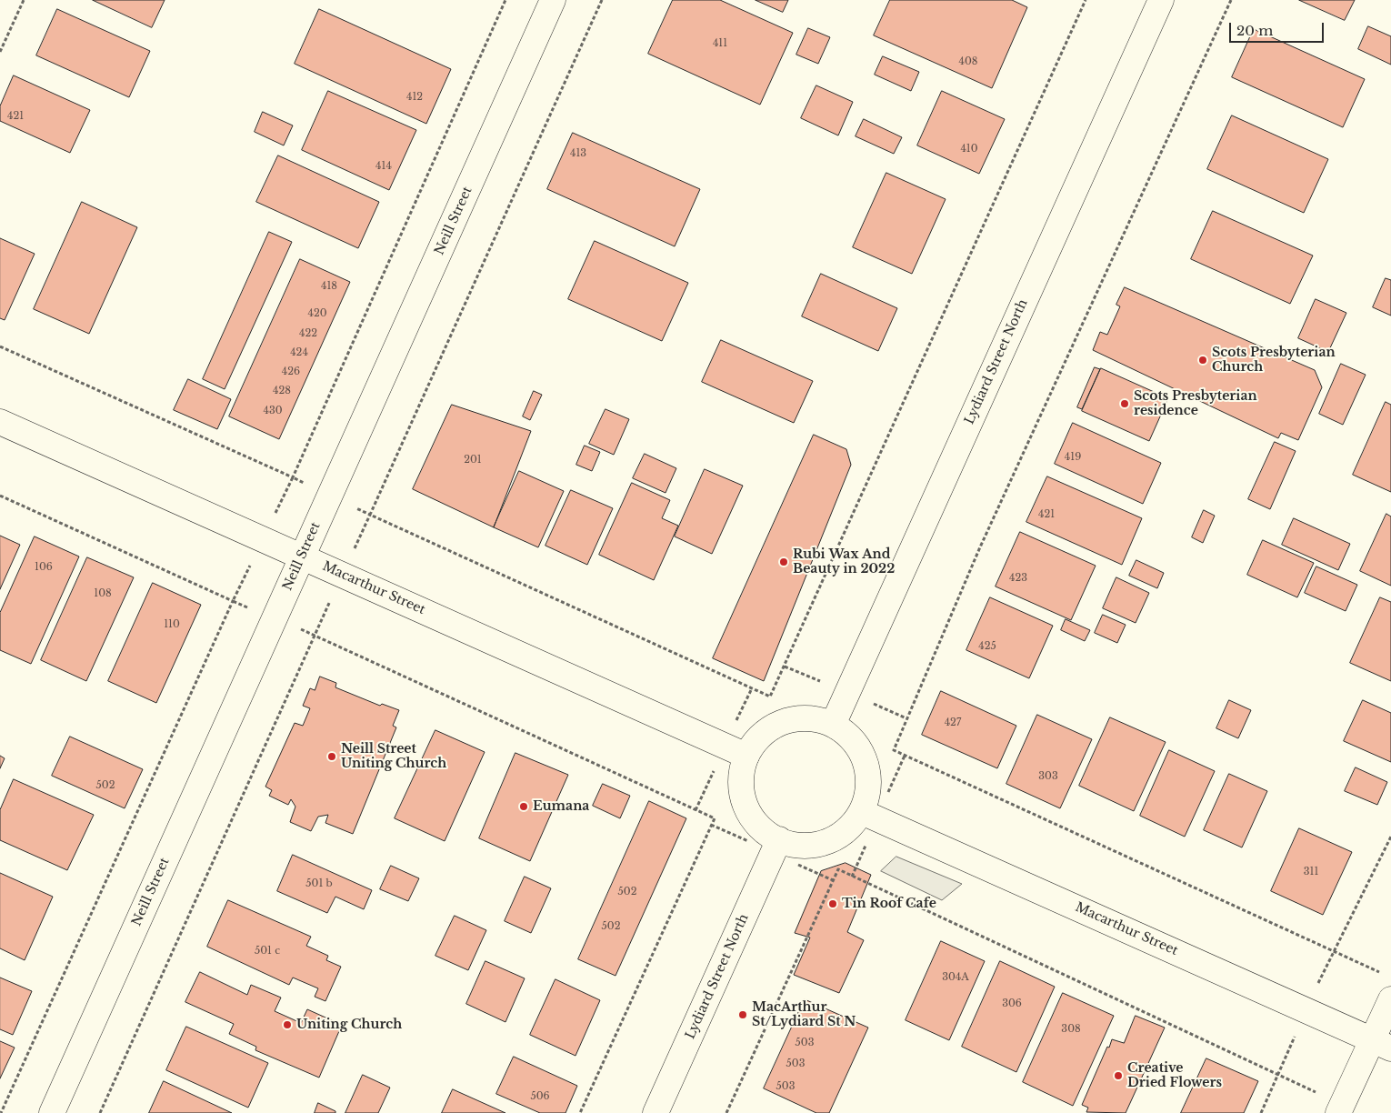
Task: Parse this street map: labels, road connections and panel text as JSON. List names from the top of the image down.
{
  "streets": {
    "street": ["Neill Street", "Lydiard Street North", "Macarthur Street"]
  },
  "crossings": [
    ["Neill Street", "Macarthur Street"],
    ["Lydiard Street North", "Macarthur Street"]
  ],
  "places": [
    "Scots Presbyterian Church",
    "Scots Presbyterian residence",
    "Rubi Wax And Beauty in 2022",
    "Neill Street Uniting Church",
    "Eumana",
    "Tin Roof Cafe",
    "MacArthur St/Lydiard St N",
    "Uniting Church",
    "Creative Dried Flowers"
  ],
  "house_numbers": [
    "411",
    "408",
    "412",
    "421",
    "410",
    "413",
    "414",
    "418",
    "420",
    "422",
    "424",
    "426",
    "428",
    "430",
    "419",
    "201",
    "421",
    "106",
    "423",
    "108",
    "110",
    "425",
    "427",
    "303",
    "502",
    "311",
    "501 b",
    "502",
    "502",
    "501 c",
    "304A",
    "306",
    "308",
    "503",
    "503",
    "503",
    "506"
  ],
  "scale_bar": "20 m"
}
